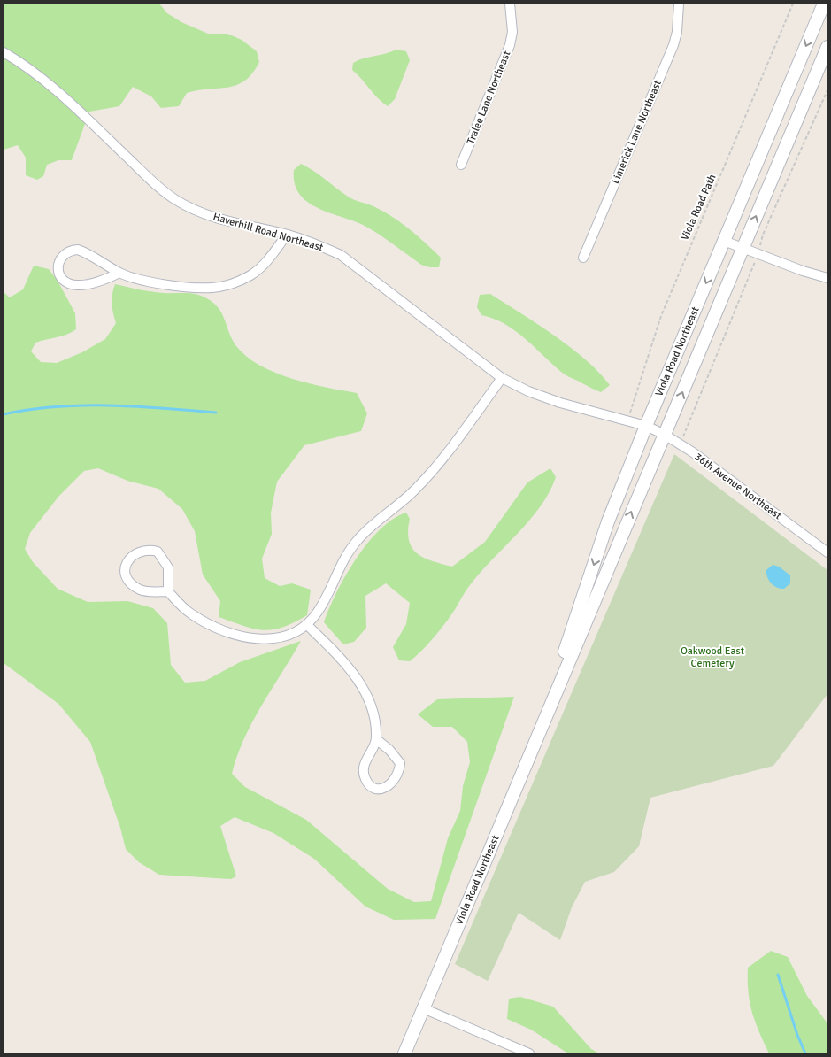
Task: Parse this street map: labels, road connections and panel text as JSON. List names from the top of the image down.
{
  "streets": {
    "main road": ["Viola Road Northeast"],
    "street": [
      "Tralee Lane Northeast",
      "Limerick Lane Northeast",
      "Haverhill Road Northeast",
      "36th Avenue Northeast"
    ],
    "path": ["Viola Road Path"]
  },
  "crossings": [
    ["Viola Road Path", "Haverhill Road Northeast"],
    ["Haverhill Road Northeast", "Viola Road Northeast"],
    ["Haverhill Road Northeast", "36th Avenue Northeast"],
    ["Viola Road Northeast", "36th Avenue Northeast"]
  ],
  "parks": ["Oakwood East Cemetery"]
}
